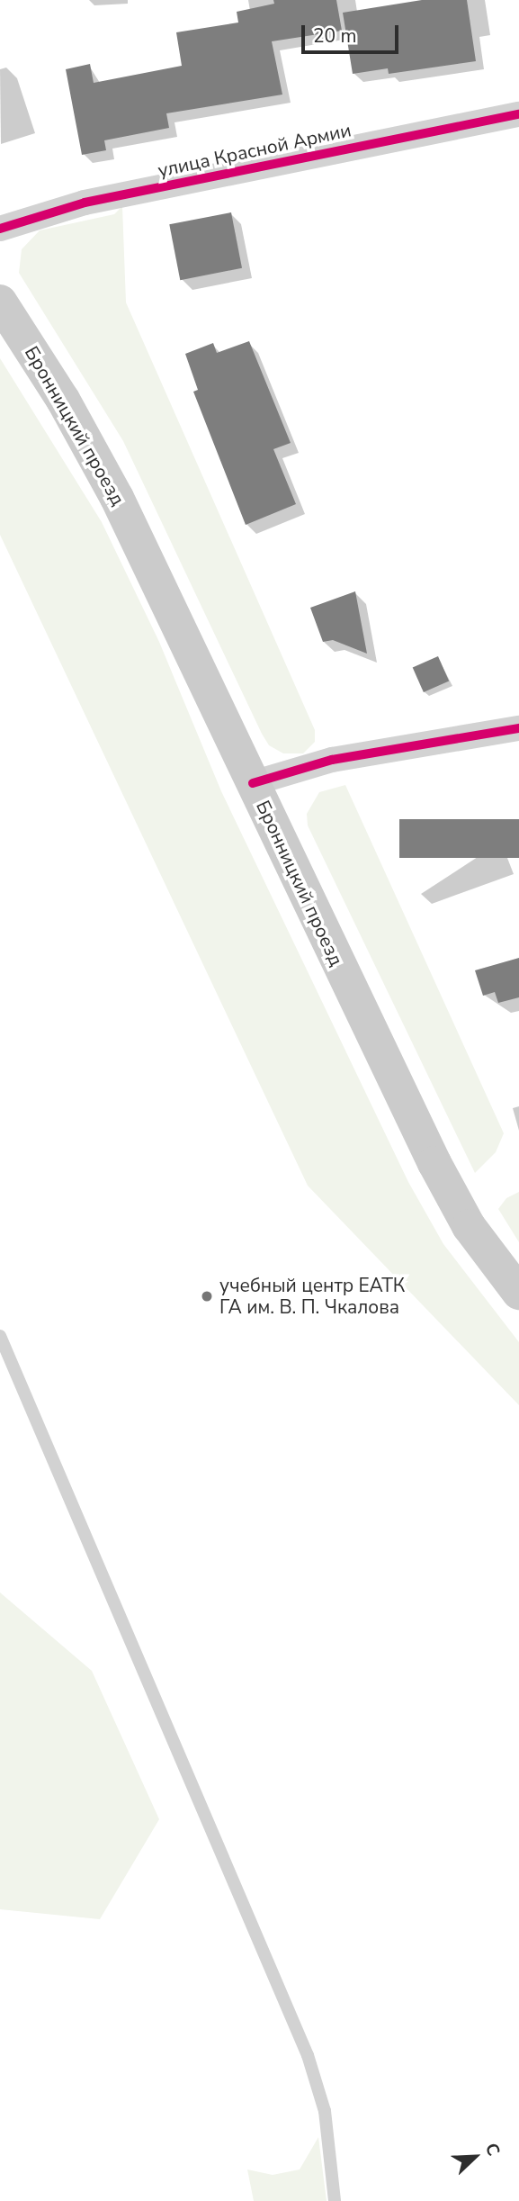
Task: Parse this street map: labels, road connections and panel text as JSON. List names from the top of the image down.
{
  "streets": {
    "main road": ["Бронницкий проезд"],
    "street": ["улица Красной Армии"]
  },
  "places": ["учебный центр ЕАТК ГА им. В. П. Чкалова"],
  "scale_bar": "20 m",
  "north": "top right"
}
